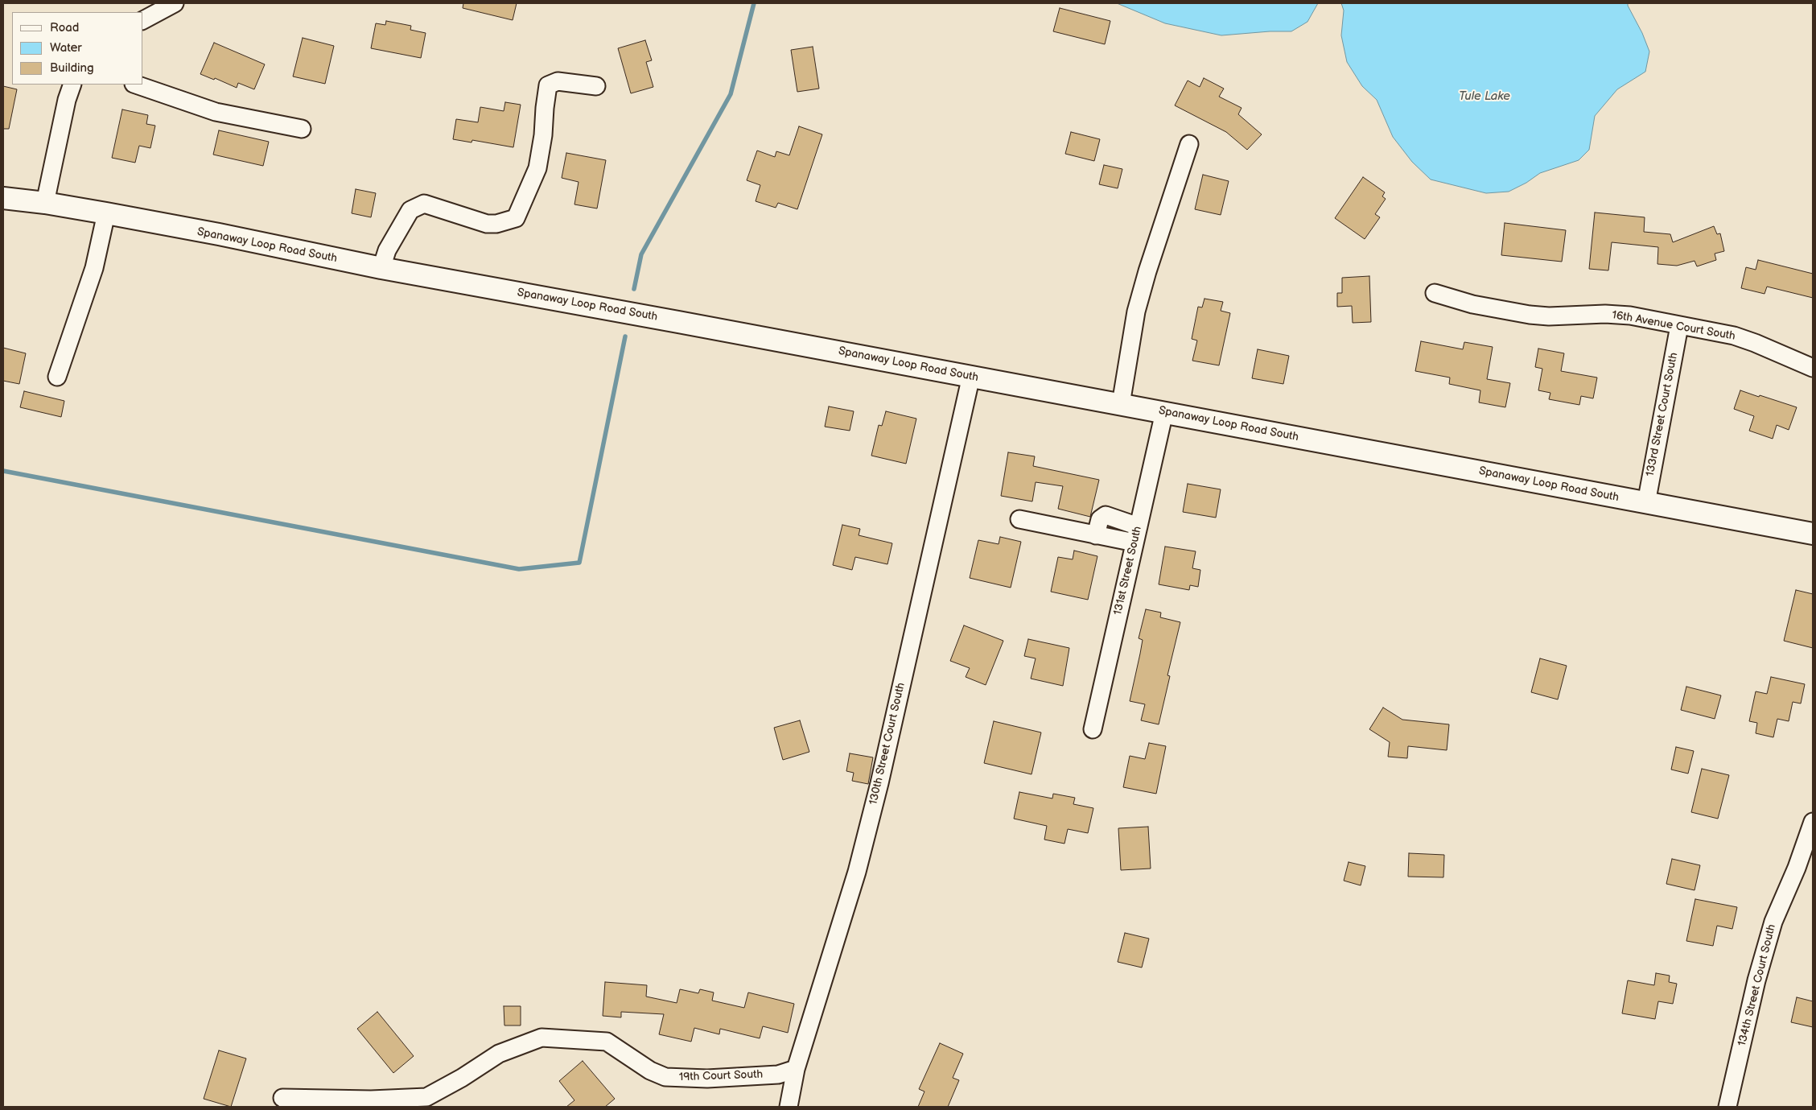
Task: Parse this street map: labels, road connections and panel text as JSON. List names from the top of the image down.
{
  "streets": {
    "main road": ["Spanaway Loop Road South"],
    "street": [
      "16th Avenue Court South",
      "133rd Street Court South",
      "131st Street South",
      "130th Street Court South",
      "134th Street Court South",
      "19th Court South"
    ]
  },
  "crossings": [
    ["Spanaway Loop Road South", "133rd Street Court South"],
    ["Spanaway Loop Road South", "131st Street South"],
    ["Spanaway Loop Road South", "130th Street Court South"],
    ["16th Avenue Court South", "133rd Street Court South"],
    ["130th Street Court South", "19th Court South"]
  ],
  "water": ["Tule Lake"],
  "legend": ["Road", "Water", "Building"]
}
